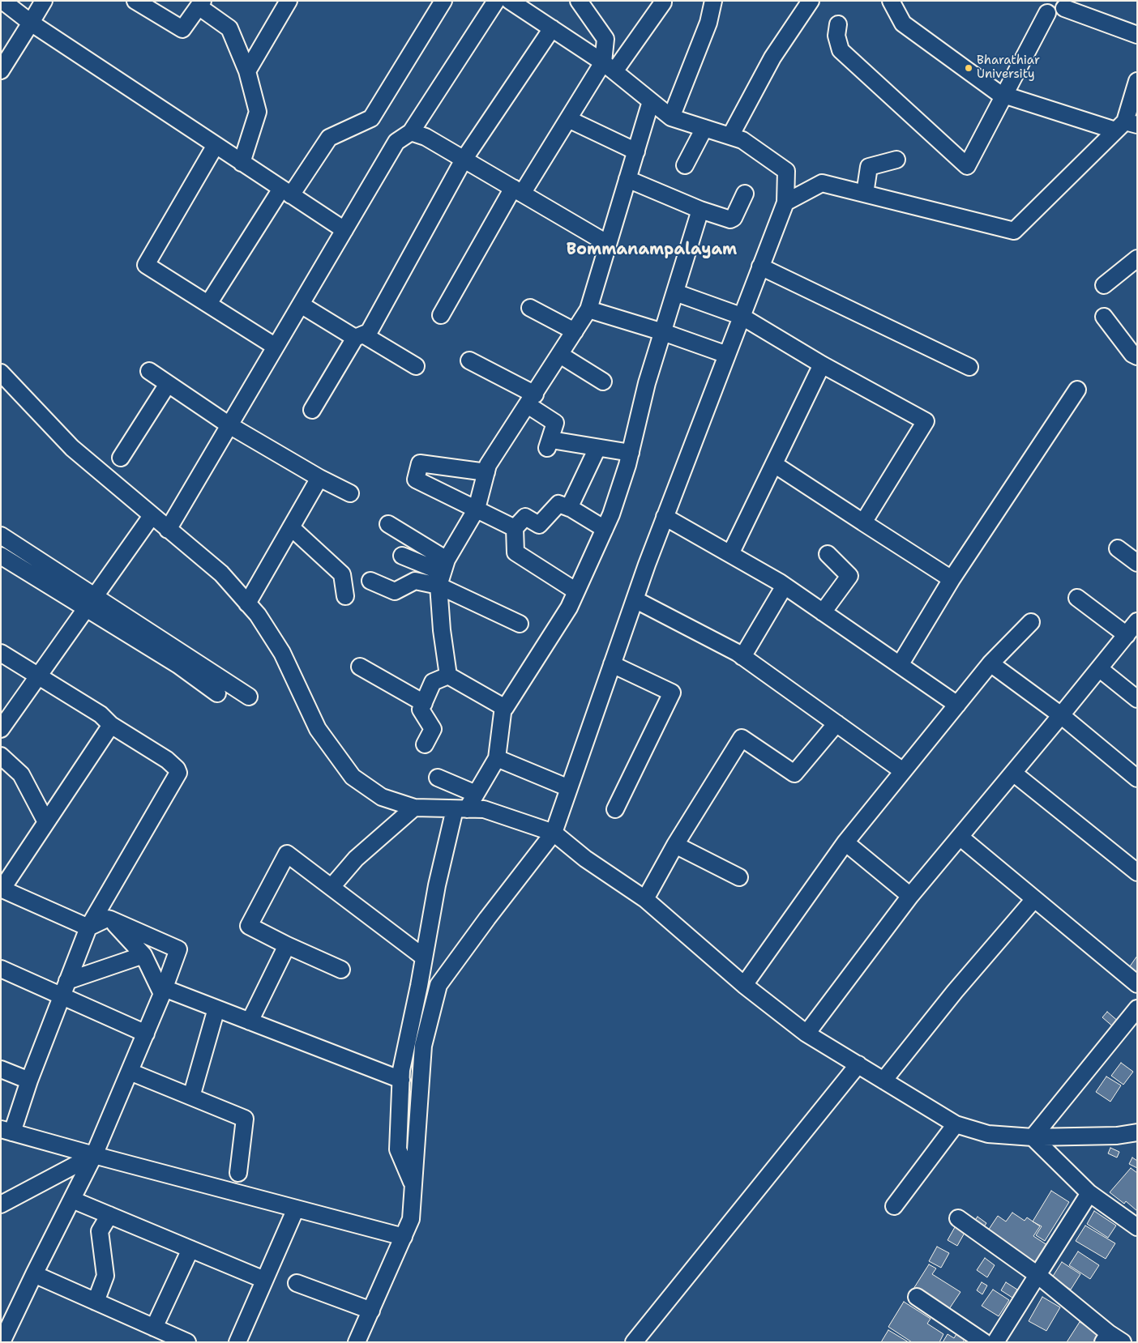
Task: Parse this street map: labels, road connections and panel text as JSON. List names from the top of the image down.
{
  "districts": ["Bommanampalayam"],
  "places": ["Bharathiar University"]
}
